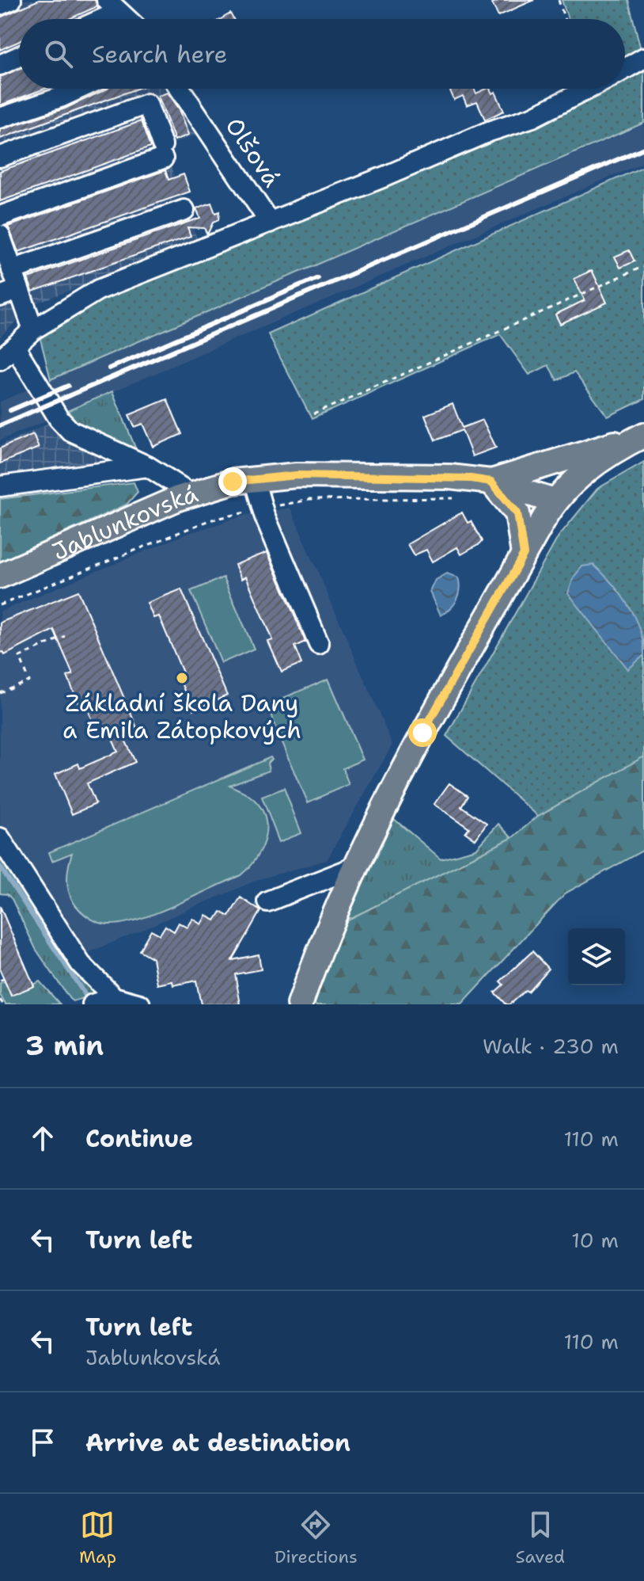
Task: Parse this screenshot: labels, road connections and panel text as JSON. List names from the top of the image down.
{
  "streets": {
    "main road": ["Jablunkovská"],
    "street": ["Olšová"]
  },
  "places": ["Základní škola Dany a Emila Zátopkových"],
  "page": {
    "search": "Search here",
    "heading": ["3 min", "Walk · 230 m"],
    "list": [
      ["Continue", "110 m"],
      ["Turn left", "10 m"],
      ["Turn left", "Jablunkovská", "110 m"],
      "Arrive at destination"
    ],
    "nav": ["Map", "Directions", "Saved"]
  }
}
